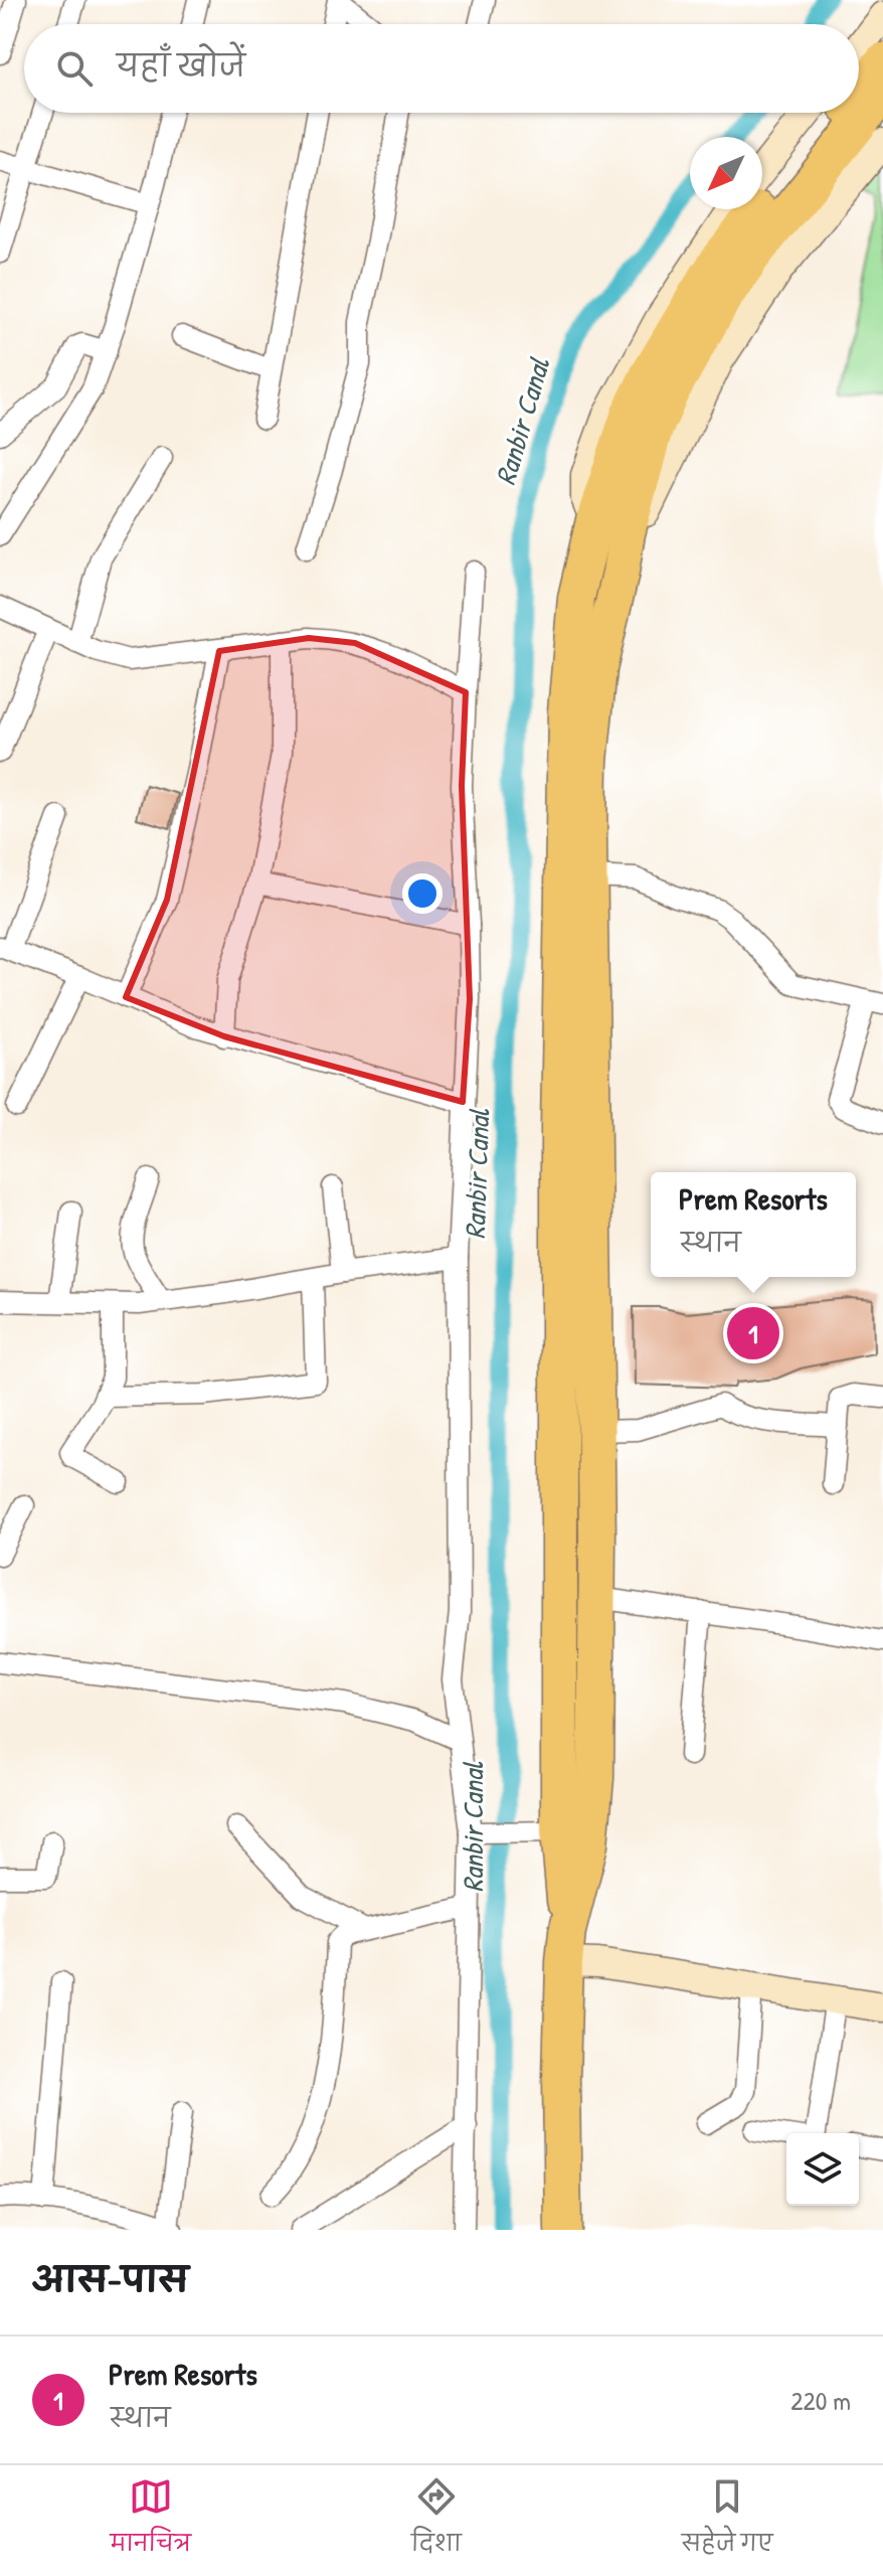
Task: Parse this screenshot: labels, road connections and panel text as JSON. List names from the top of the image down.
{
  "water": ["Ranbir Canal"],
  "north": "bottom left",
  "page": {
    "search": "यहाँ खोजें",
    "popup": ["Prem Resorts", "स्थान"],
    "pins": "1",
    "heading": "आस-पास",
    "list": [
      {
        "mark": "1",
        "name": "Prem Resorts",
        "note": "स्थान",
        "value": "220 m"
      }
    ],
    "nav": ["मानचित्र", "दिशा", "सहेजे गए"]
  }
}
